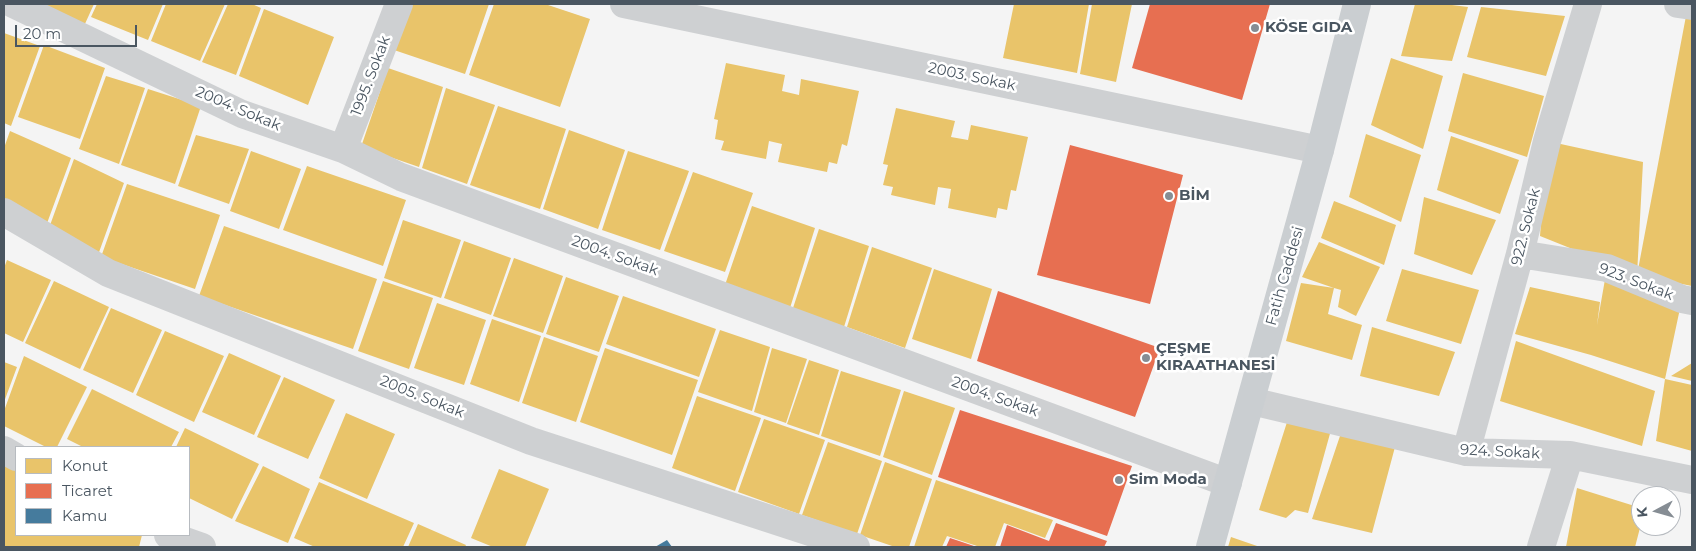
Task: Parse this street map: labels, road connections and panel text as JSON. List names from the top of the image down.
{
  "streets": {
    "main road": ["Fatih Caddesi"],
    "street": [
      "1995. Sokak",
      "2003. Sokak",
      "2004. Sokak",
      "922. Sokak",
      "923. Sokak",
      "2005. Sokak",
      "924. Sokak"
    ]
  },
  "crossings": [
    ["1995. Sokak", "2004. Sokak"],
    ["2003. Sokak", "Fatih Caddesi"],
    ["2004. Sokak", "Fatih Caddesi"],
    ["922. Sokak", "923. Sokak"],
    ["922. Sokak", "924. Sokak"],
    ["Fatih Caddesi", "924. Sokak"]
  ],
  "places": [
    "KÖSE GIDA",
    "BİM",
    "ÇEŞME KIRAATHANESİ",
    "Sim Moda"
  ],
  "legend": ["Konut", "Ticaret", "Kamu"],
  "scale_bar": "20 m",
  "north": "left"
}
